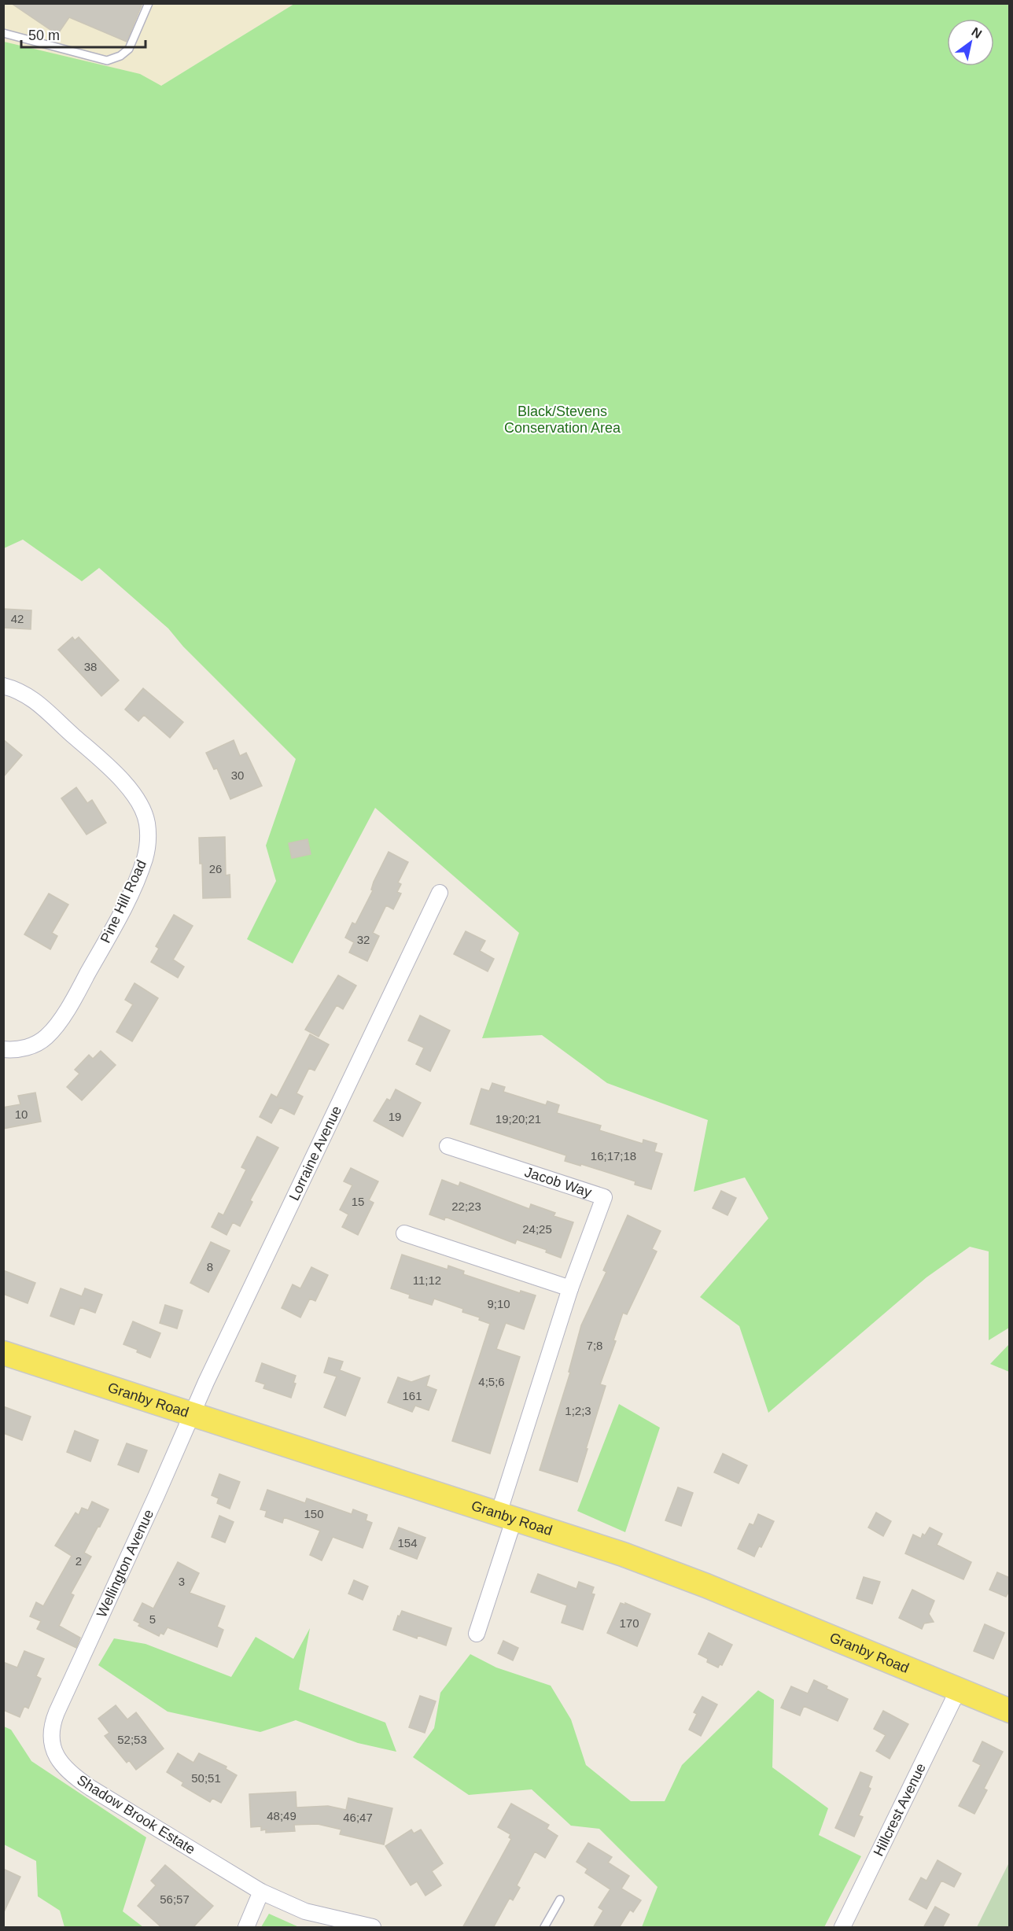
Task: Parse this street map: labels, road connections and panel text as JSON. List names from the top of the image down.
{
  "streets": {
    "main road": ["Granby Road"],
    "street": [
      "Pine Hill Road",
      "Lorraine Avenue",
      "Jacob Way",
      "Wellington Avenue",
      "Hillcrest Avenue",
      "Shadow Brook Estate"
    ]
  },
  "crossings": [
    ["Lorraine Avenue", "Granby Road"],
    ["Lorraine Avenue", "Wellington Avenue"],
    ["Jacob Way", "Granby Road"],
    ["Granby Road", "Wellington Avenue"],
    ["Granby Road", "Hillcrest Avenue"],
    ["Wellington Avenue", "Shadow Brook Estate"]
  ],
  "parks": ["Black/Stevens Conservation Area"],
  "house_numbers": [
    "42",
    "38",
    "30",
    "26",
    "32",
    "10",
    "19",
    "19;20;21",
    "16;17;18",
    "15",
    "22;23",
    "24;25",
    "8",
    "11;12",
    "9;10",
    "7;8",
    "4;5;6",
    "161",
    "1;2;3",
    "150",
    "154",
    "2",
    "3",
    "5",
    "170",
    "52;53",
    "50;51",
    "48;49",
    "46;47",
    "56;57"
  ],
  "scale_bar": "50 m",
  "north": "top right"
}
